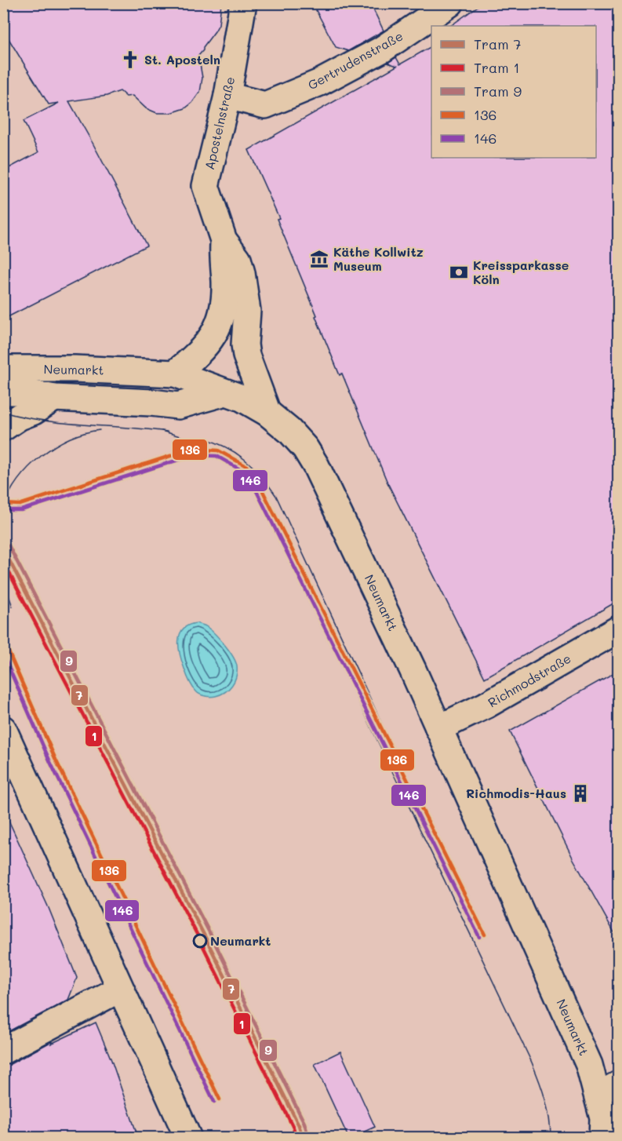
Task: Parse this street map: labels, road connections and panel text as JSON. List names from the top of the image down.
{
  "streets": {
    "main road": [
      "Gertrudenstraße",
      "Apostelnstraße",
      "Neumarkt",
      "Richmodstraße"
    ]
  },
  "crossings": [
    ["Gertrudenstraße", "Apostelnstraße"],
    ["Apostelnstraße", "Neumarkt"],
    ["Neumarkt", "Richmodstraße"]
  ],
  "places": {
    "church": ["St. Aposteln"],
    "museum": ["Käthe Kollwitz Museum"],
    "bank": ["Kreissparkasse Köln"],
    "building": ["Richmodis-Haus"],
    "other": ["Neumarkt"]
  },
  "lines": [
    "transit line 136",
    "transit line 146",
    "tram line 9",
    "tram line 7",
    "tram line 1"
  ],
  "legend": [
    "Tram 7",
    "Tram 1",
    "Tram 9",
    "136",
    "146"
  ]
}
